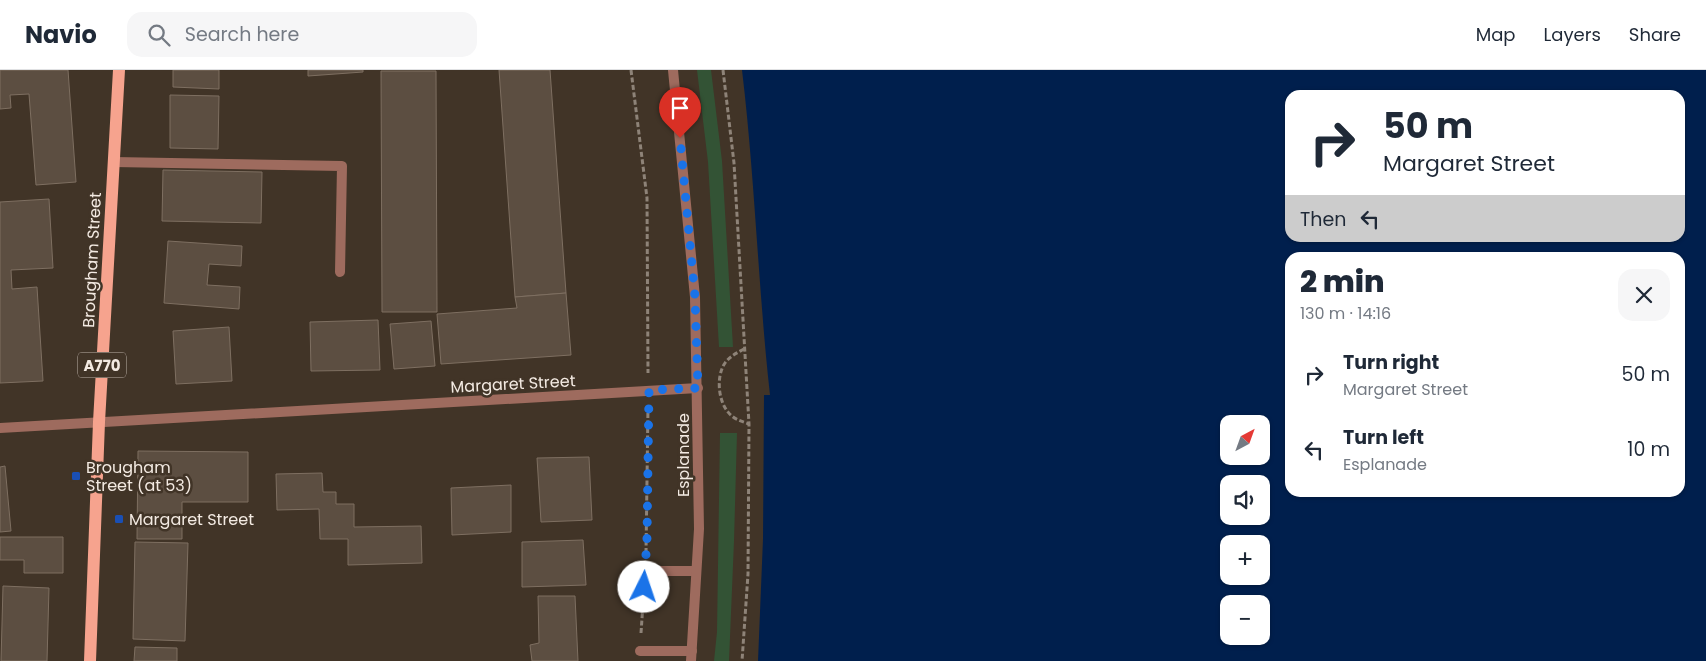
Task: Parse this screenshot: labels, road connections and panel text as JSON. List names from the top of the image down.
{
  "streets": {
    "main road": ["Brougham Street", "A770"],
    "street": ["Margaret Street", "Esplanade"]
  },
  "crossings": [
    ["Brougham Street", "Margaret Street"],
    ["Margaret Street", "Esplanade"]
  ],
  "places": {
    "transit": ["Brougham Street (at 53)", "Margaret Street"]
  },
  "north": "top right",
  "page": {
    "header": "Navio",
    "search": "Search here",
    "nav": ["Map", "Layers", "Share"],
    "turn": ["50 m", "Margaret Street"],
    "then": "Then",
    "heading": ["2 min", "130 m · 14:16"],
    "list": [
      {
        "name": "Turn right",
        "note": "Margaret Street",
        "value": "50 m"
      },
      {
        "name": "Turn left",
        "note": "Esplanade",
        "value": "10 m"
      }
    ],
    "map_buttons": ["+", "−"]
  }
}
